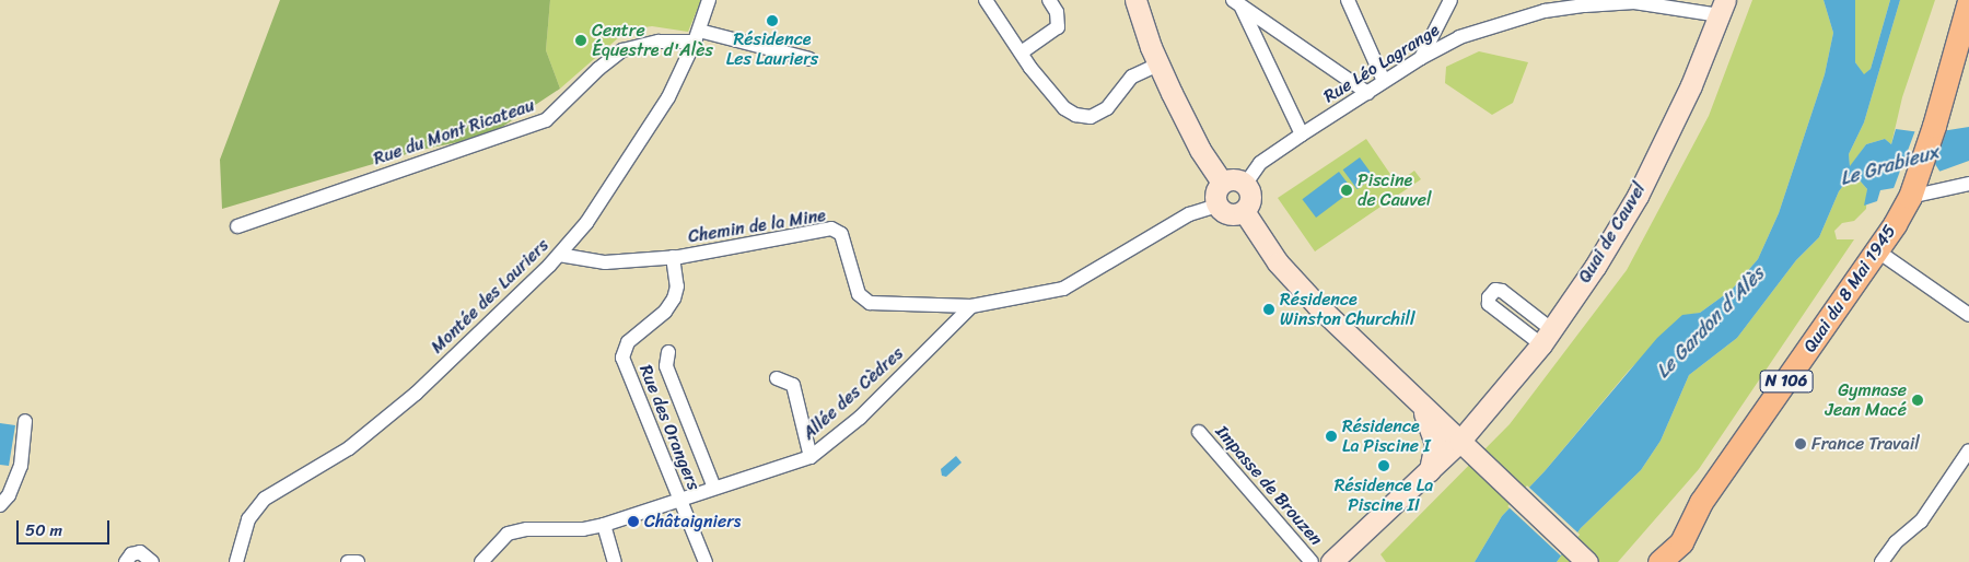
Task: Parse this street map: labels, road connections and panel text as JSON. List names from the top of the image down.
{
  "streets": {
    "main road": ["Quai de Cauvel", "Quai du 8 Mai 1945", "N 106"],
    "street": [
      "Rue Léo Lagrange",
      "Rue du Mont Ricateau",
      "Chemin de la Mine",
      "Montée des Lauriers",
      "Allée des Cèdres",
      "Rue des Orangers",
      "Impasse de Brouzen"
    ]
  },
  "crossings": [
    ["Rue Léo Lagrange", "Chemin de la Mine"],
    ["Rue Léo Lagrange", "Quai de Cauvel"],
    ["Rue du Mont Ricateau", "Montée des Lauriers"],
    ["Chemin de la Mine", "Montée des Lauriers"],
    ["Chemin de la Mine", "Allée des Cèdres"],
    ["Chemin de la Mine", "Rue des Orangers"],
    ["Quai du 8 Mai 1945", "N 106"],
    ["Allée des Cèdres", "Rue des Orangers"]
  ],
  "water": ["Le Grabieux", "Le Gardon d'Alès"],
  "places": [
    "Résidence Les Lauriers",
    "Centre Équestre d'Alès",
    "Piscine de Cauvel",
    "Résidence Winston Churchill",
    "Gymnase Jean Macé",
    "Résidence La Piscine I",
    "France Travail",
    "Résidence La Piscine II",
    "Châtaigniers"
  ],
  "scale_bar": "50 m"
}
